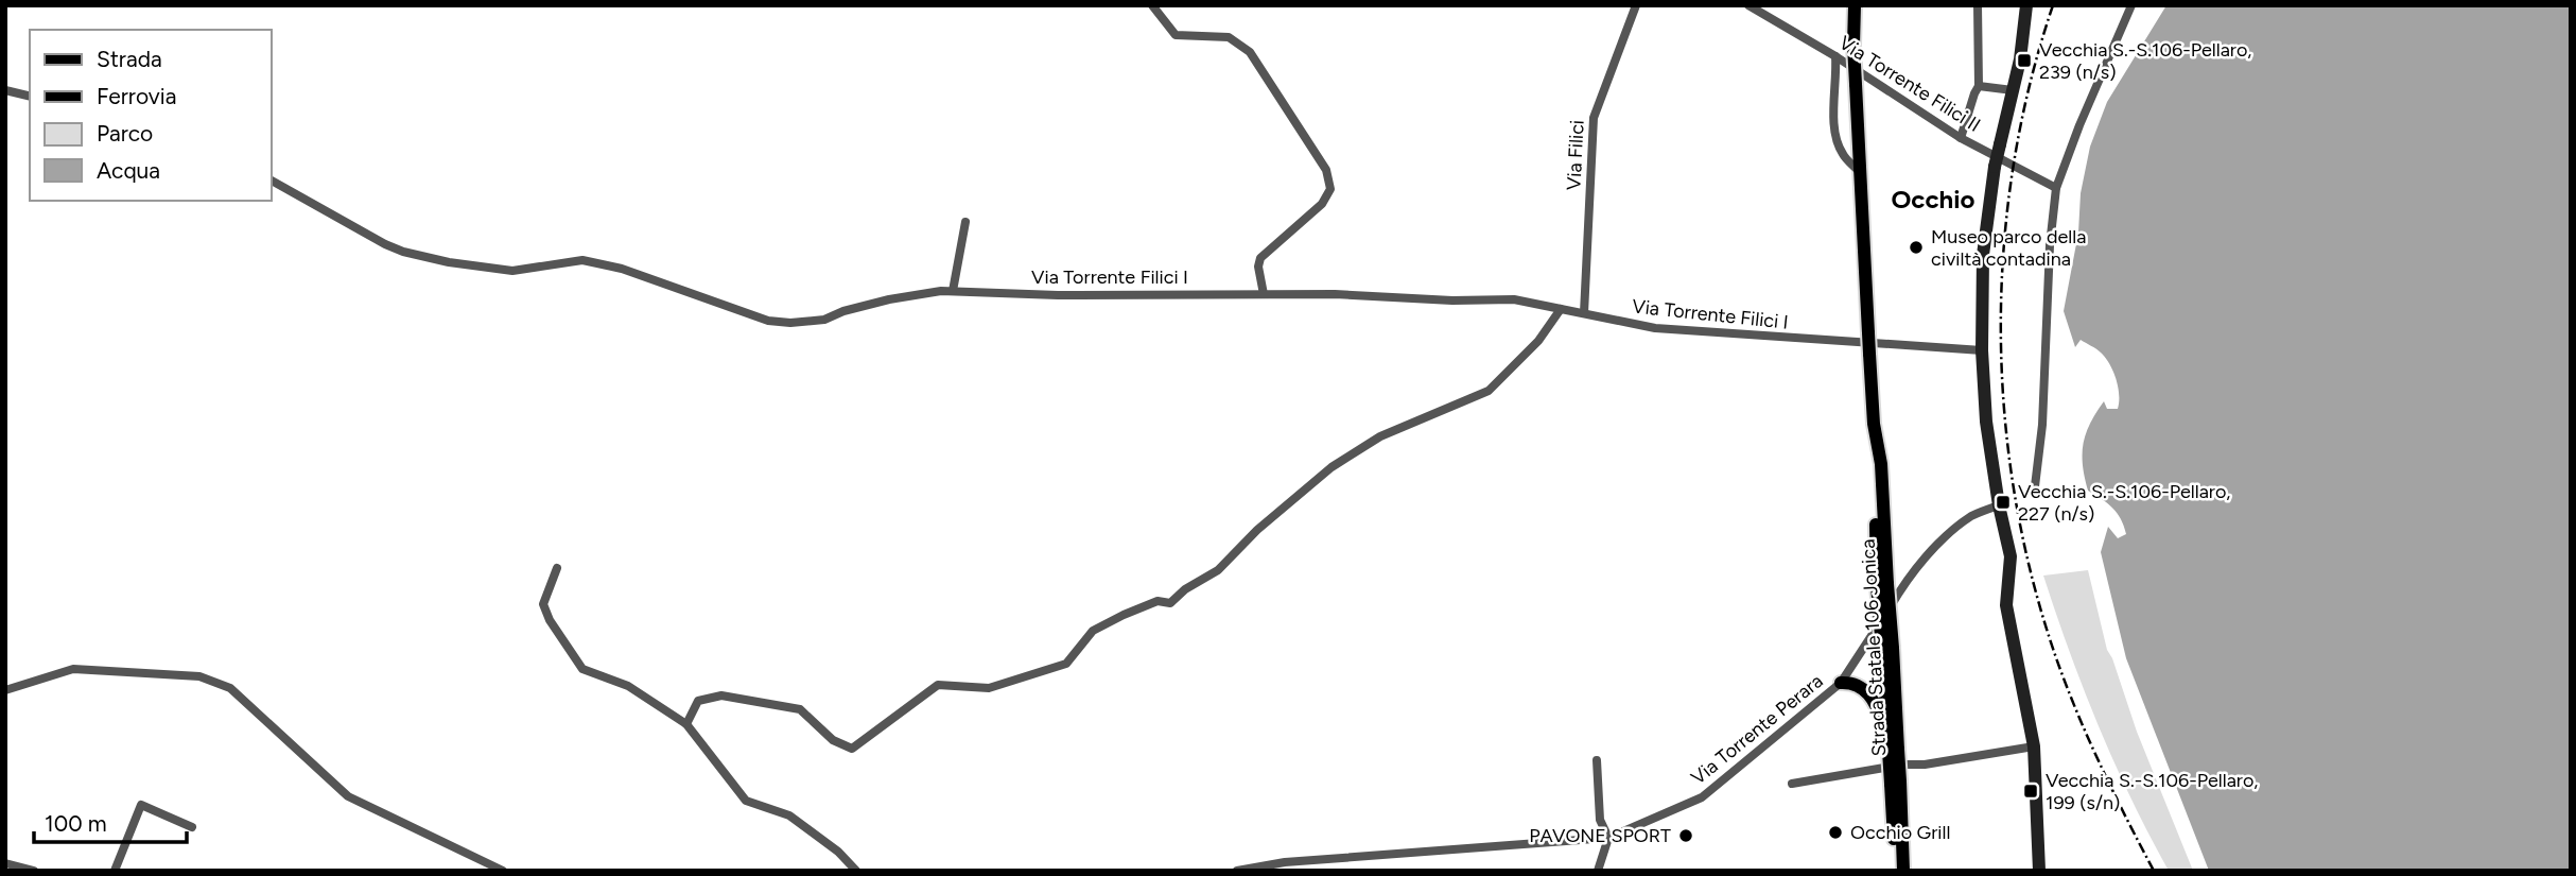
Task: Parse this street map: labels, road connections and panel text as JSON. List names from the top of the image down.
{
  "streets": {
    "main road": ["Strada Statale 106 Jonica"],
    "street": [
      "Via Torrente Filici II",
      "Via Filici",
      "Via Torrente Filici I",
      "Via Torrente Perara"
    ]
  },
  "crossings": [
    ["Via Filici", "Via Torrente Filici I"]
  ],
  "districts": ["Occhio"],
  "places": {
    "transit": ["Vecchia S.-S.106-Pellaro, 239 (n/s)", "Vecchia S.-S.106-Pellaro, 227 (n/s)", "Vecchia S.-S.106-Pellaro, 199 (s/n)"],
    "other": ["Museo parco della civiltà contadina", "Occhio Grill", "PAVONE SPORT"]
  },
  "legend": [
    "Strada",
    "Ferrovia",
    "Parco",
    "Acqua"
  ],
  "scale_bar": "100 m"
}
